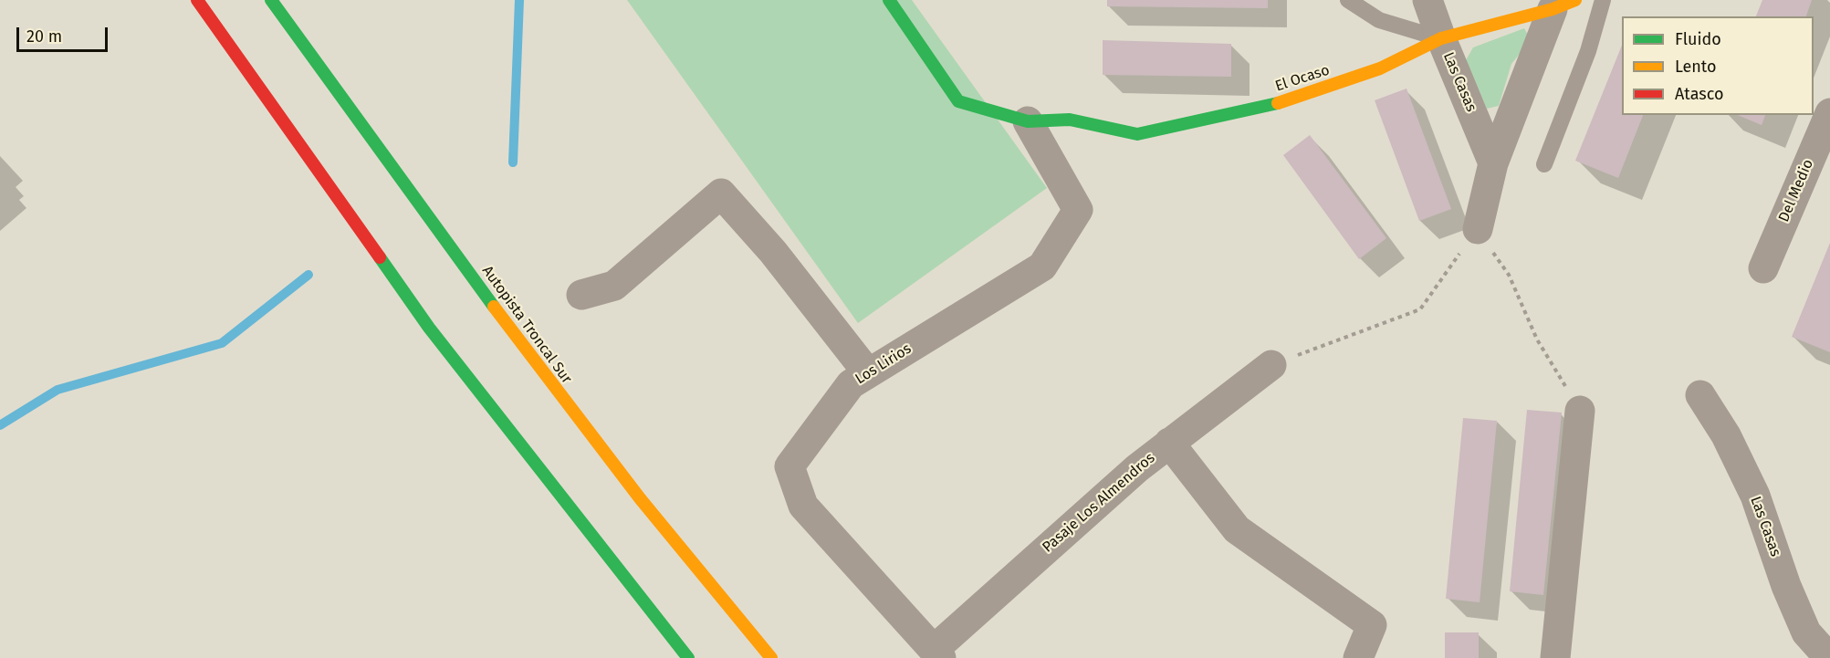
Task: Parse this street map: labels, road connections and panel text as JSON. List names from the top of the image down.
{
  "streets": {
    "main road": ["El Ocaso", "Autopista Troncal Sur"],
    "street": [
      "Las Casas",
      "Del Medio",
      "Los Lirios",
      "Pasaje Los Almendros"
    ]
  },
  "crossings": [
    ["El Ocaso", "Las Casas"],
    ["El Ocaso", "Los Lirios"],
    ["Los Lirios", "Pasaje Los Almendros"]
  ],
  "legend": ["Fluido", "Lento", "Atasco"],
  "scale_bar": "20 m"
}
